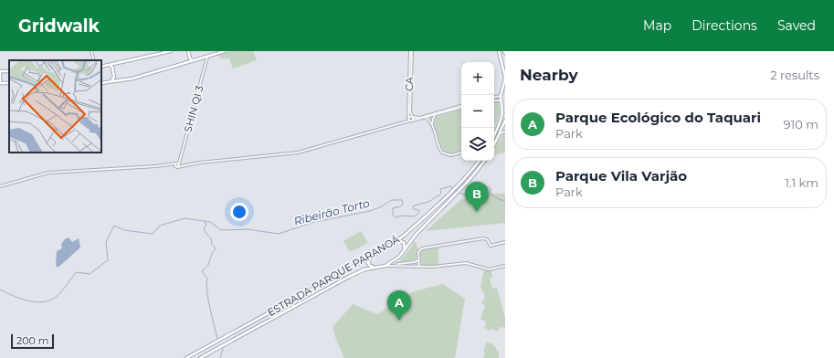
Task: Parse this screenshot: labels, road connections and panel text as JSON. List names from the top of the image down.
{
  "streets": {
    "main road": ["ESTRADA PARQUE PARANOÁ"],
    "street": ["CA", "SHIN QI 3"]
  },
  "water": ["Ribeirão Torto"],
  "scale_bar": "200 m",
  "page": {
    "header": "Gridwalk",
    "nav": ["Map", "Directions", "Saved"],
    "heading": ["Nearby", "2 results"],
    "map_buttons": ["+", "−"],
    "list": [
      {
        "mark": "A",
        "name": "Parque Ecológico do Taquari",
        "note": "Park",
        "value": "910 m"
      },
      {
        "mark": "B",
        "name": "Parque Vila Varjão",
        "note": "Park",
        "value": "1.1 km"
      }
    ],
    "pins": ["B", "A"],
    "scale": "200 m"
  }
}
